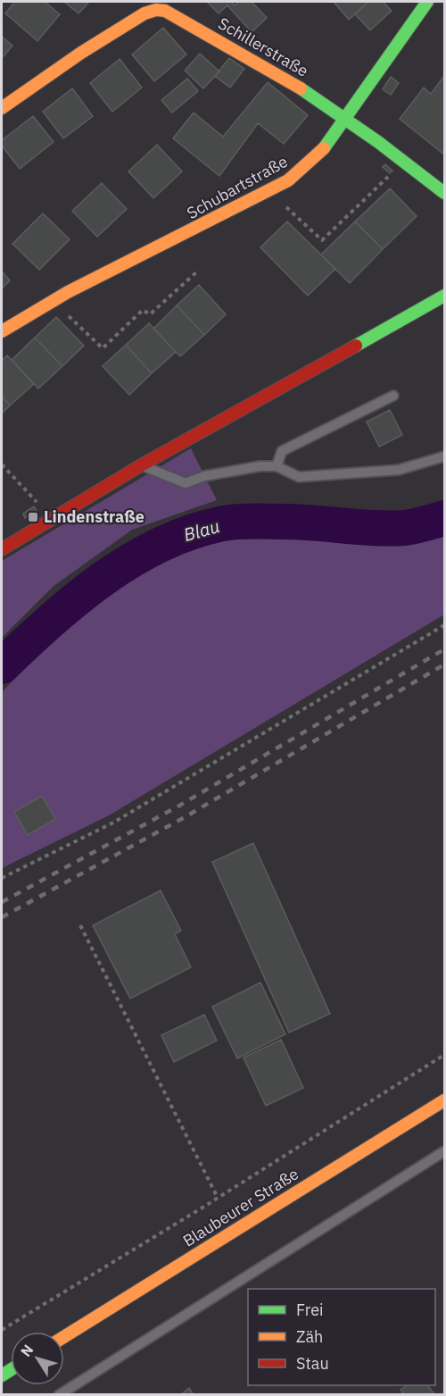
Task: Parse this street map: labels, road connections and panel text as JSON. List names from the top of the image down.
{
  "streets": {
    "street": ["Schillerstraße", "Schubartstraße", "Blaubeurer Straße"]
  },
  "crossings": [
    ["Schillerstraße", "Schubartstraße"]
  ],
  "water": ["Blau"],
  "places": {
    "transit": ["Lindenstraße"]
  },
  "legend": ["Frei", "Zäh", "Stau"],
  "north": "top left"
}
